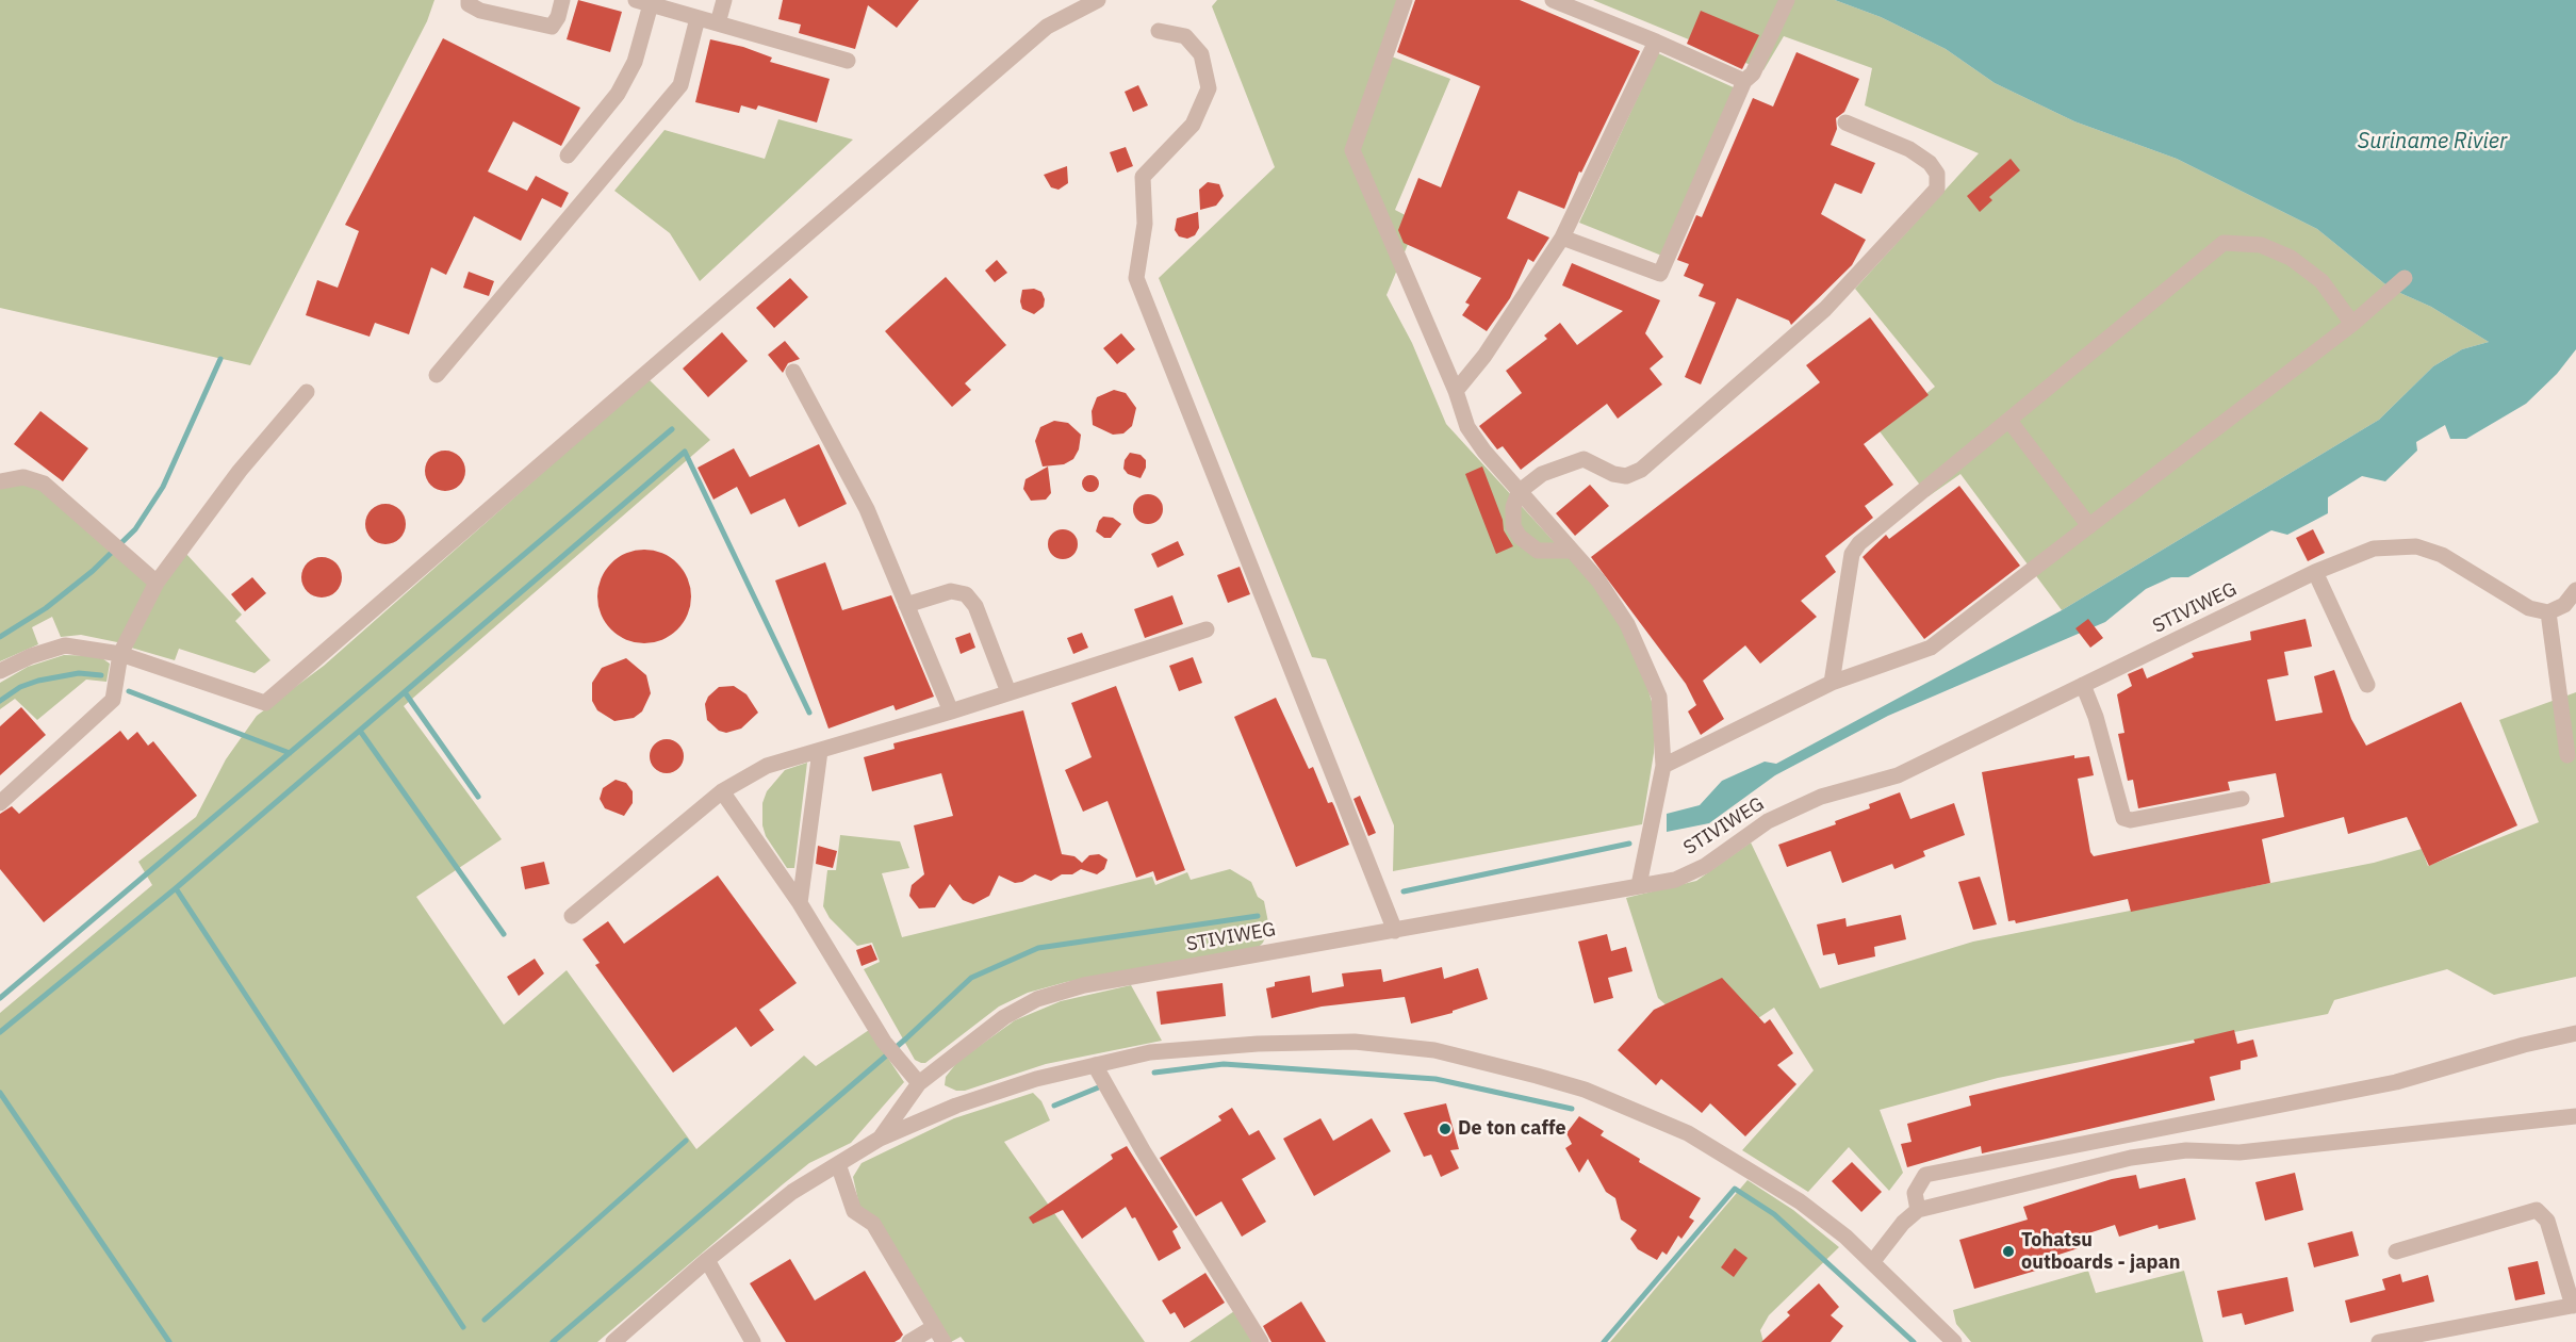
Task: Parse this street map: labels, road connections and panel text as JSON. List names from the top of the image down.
{
  "streets": {
    "street": ["STIVIWEG"]
  },
  "water": ["Suriname Rivier"],
  "places": ["De ton caffe", "Tohatsu outboards - japan"]
}
